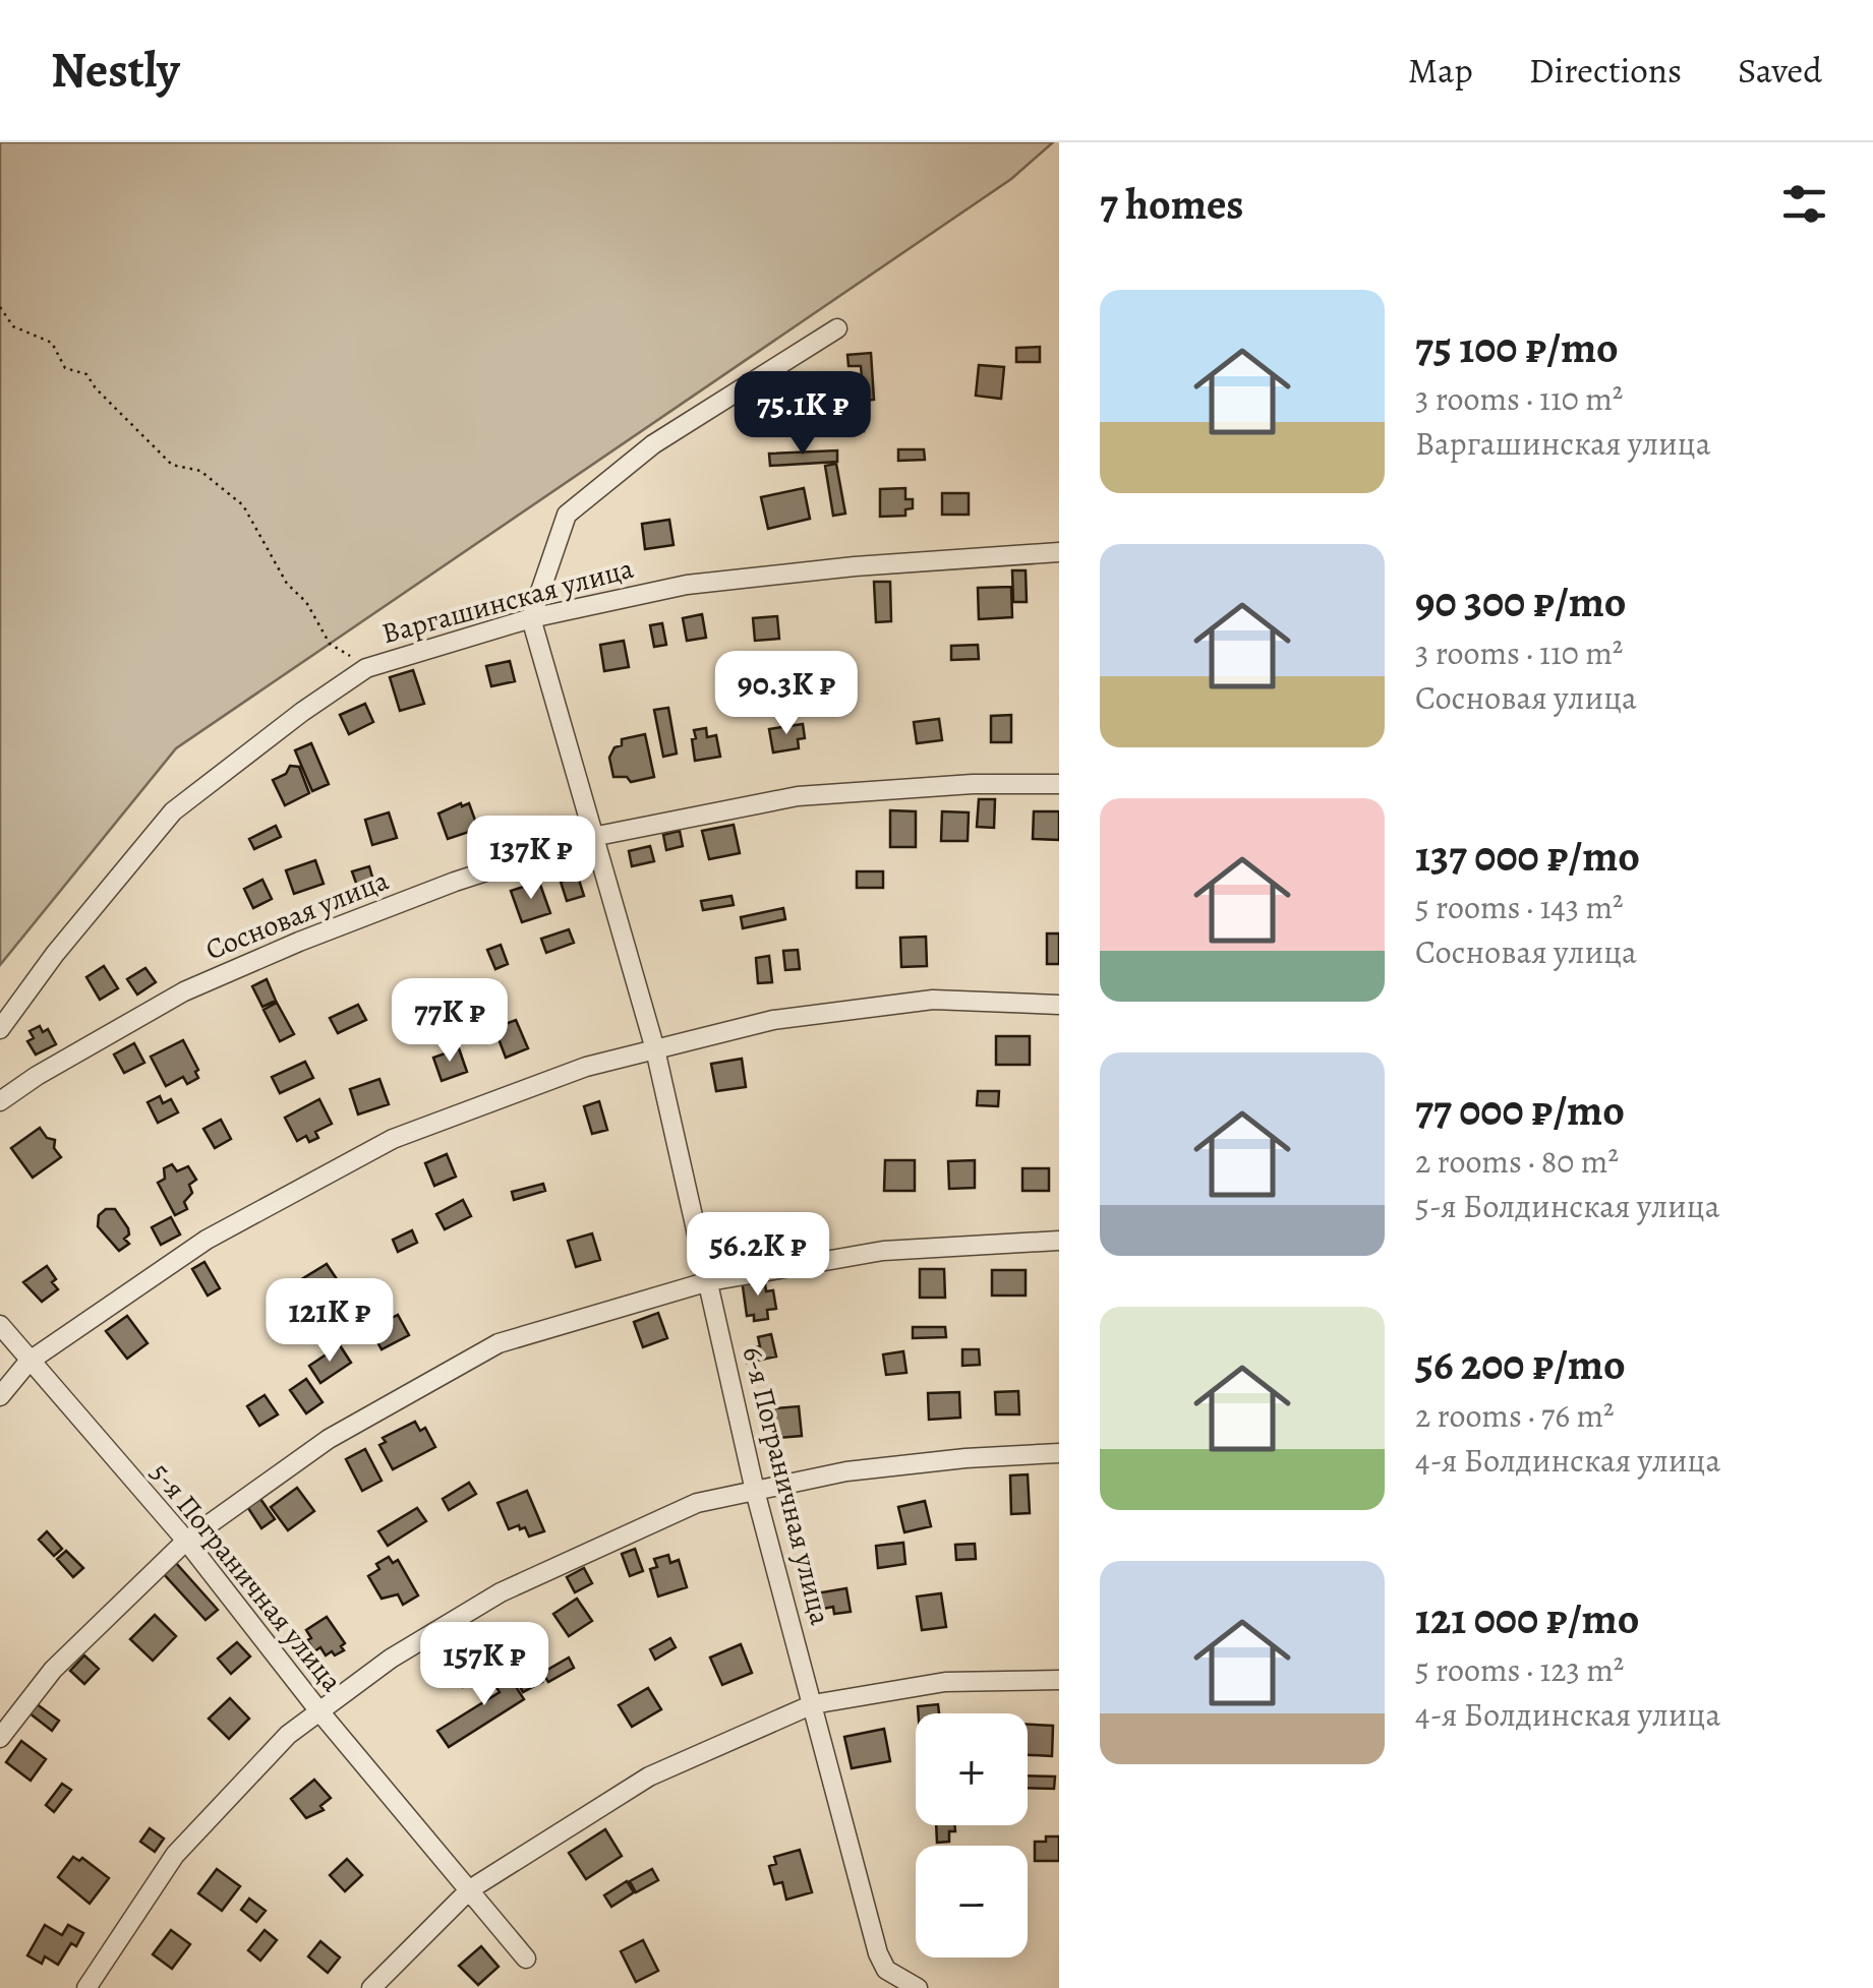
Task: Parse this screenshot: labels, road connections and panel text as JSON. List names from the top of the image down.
{
  "streets": {
    "street": [
      "Варгашинская улица",
      "Сосновая улица",
      "6-я Пограничная улица",
      "5-я Пограничная улица"
    ]
  },
  "crossings": [
    ["Варгашинская улица", "6-я Пограничная улица"],
    ["Сосновая улица", "6-я Пограничная улица"]
  ],
  "page": {
    "header": "Nestly",
    "nav": ["Map", "Directions", "Saved"],
    "heading": "7 homes",
    "list": [
      {
        "name": "75 100 ₽/mo",
        "note": "3 rooms · 110 m² · Варгашинская улица"
      },
      {
        "name": "90 300 ₽/mo",
        "note": "3 rooms · 110 m² · Сосновая улица"
      },
      {
        "name": "137 000 ₽/mo",
        "note": "5 rooms · 143 m² · Сосновая улица"
      },
      {
        "name": "77 000 ₽/mo",
        "note": "2 rooms · 80 m² · 5-я Болдинская улица"
      },
      {
        "name": "56 200 ₽/mo",
        "note": "2 rooms · 76 m² · 4-я Болдинская улица"
      },
      {
        "name": "121 000 ₽/mo",
        "note": "5 rooms · 123 m² · 4-я Болдинская улица"
      }
    ],
    "price": [
      "75.1K ₽",
      "90.3K ₽",
      "137K ₽",
      "77K ₽",
      "56.2K ₽",
      "121K ₽",
      "157K ₽"
    ],
    "map_buttons": ["+", "−"]
  }
}
